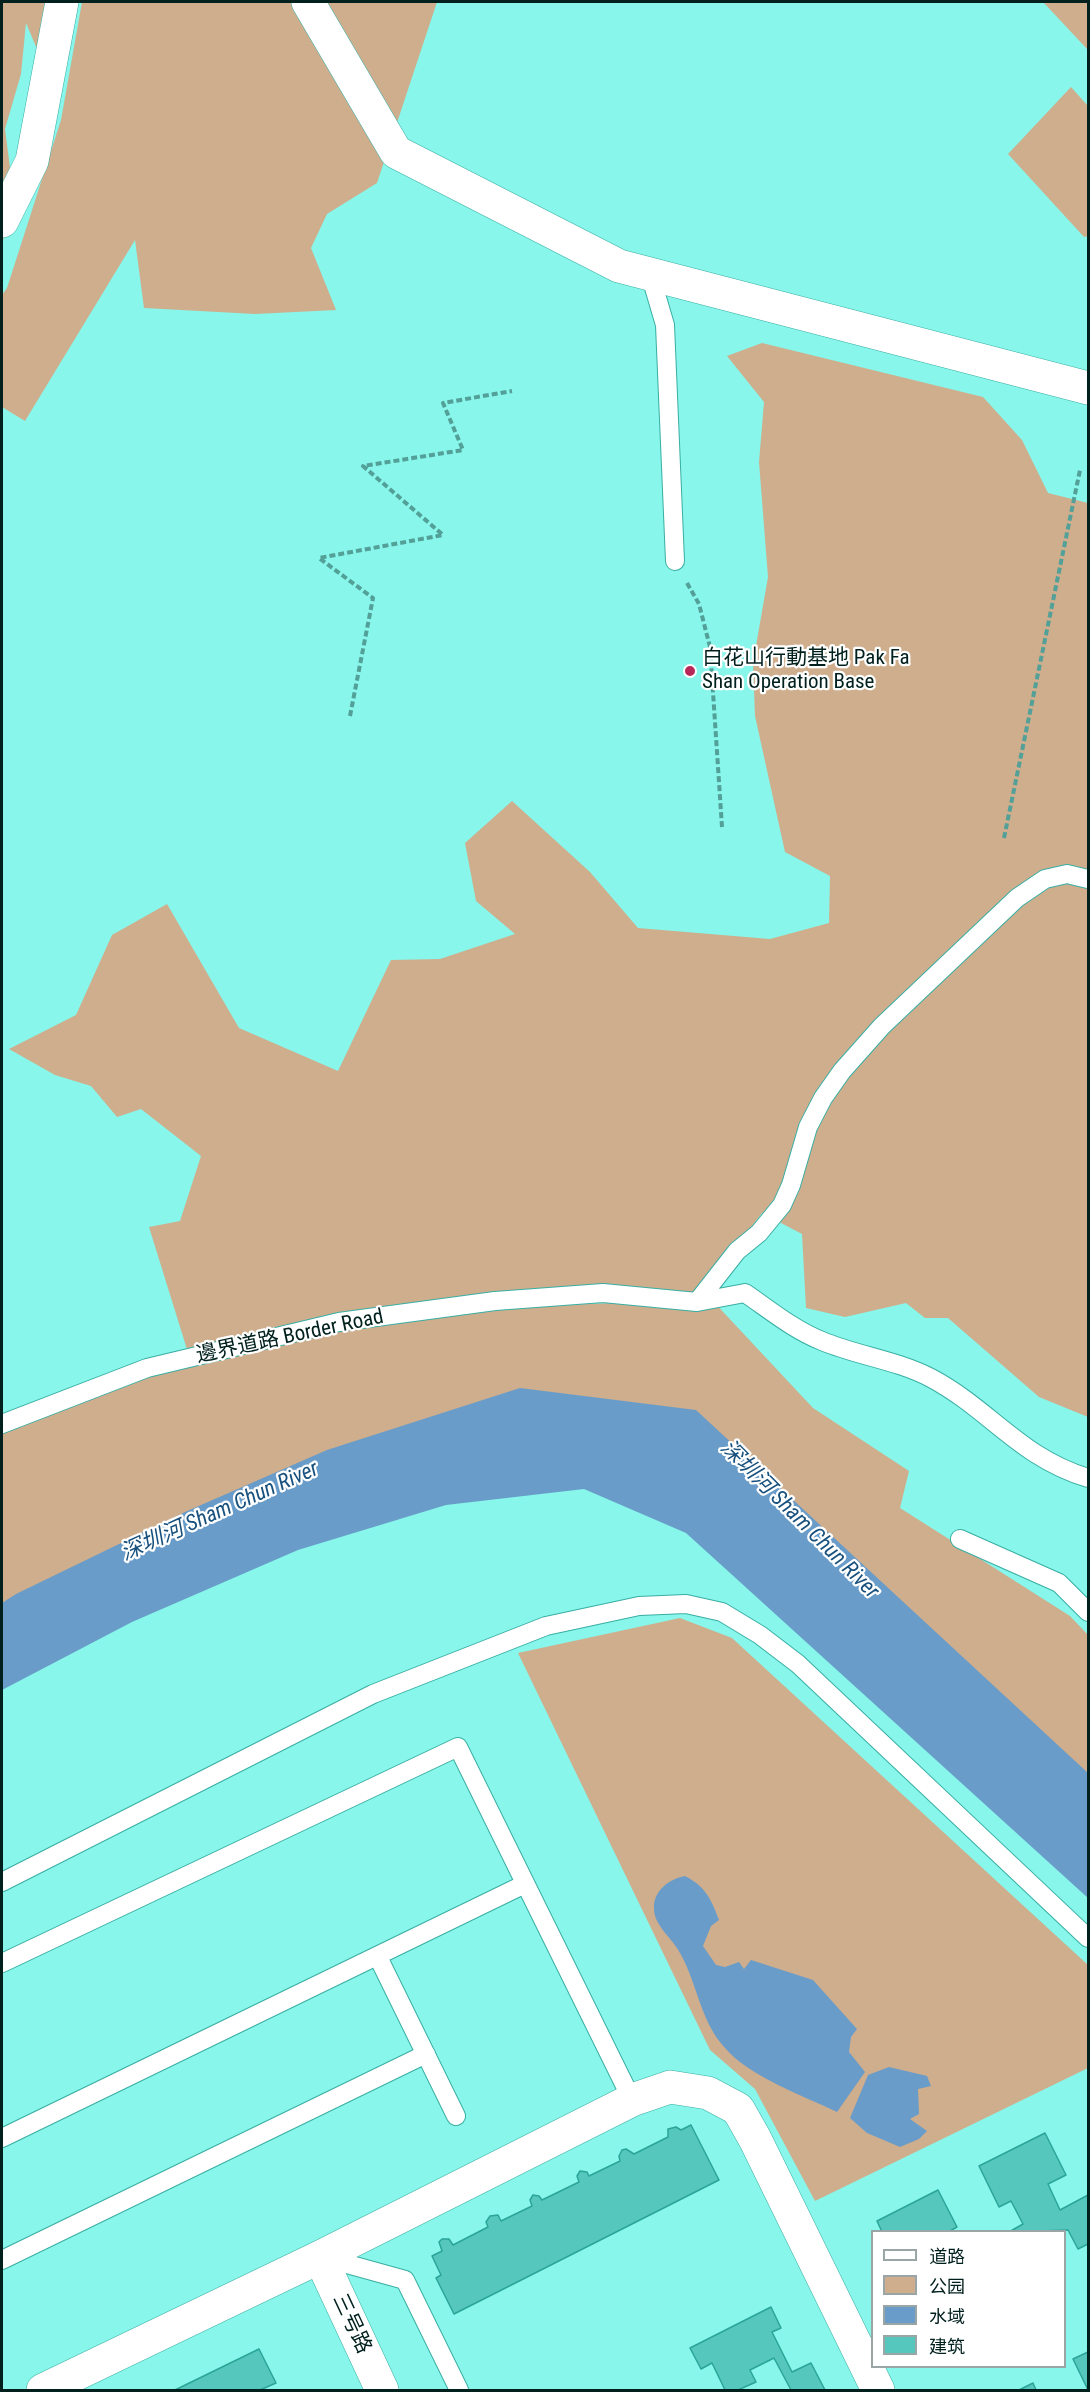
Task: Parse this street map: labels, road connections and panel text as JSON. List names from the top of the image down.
{
  "streets": {
    "street": ["三号路"],
    "lane": ["邊界道路 Border Road"]
  },
  "water": ["深圳河 Sham Chun River"],
  "places": ["白花山行動基地 Pak Fa Shan Operation Base"],
  "legend": [
    "道路",
    "公园",
    "水域",
    "建筑"
  ]
}
